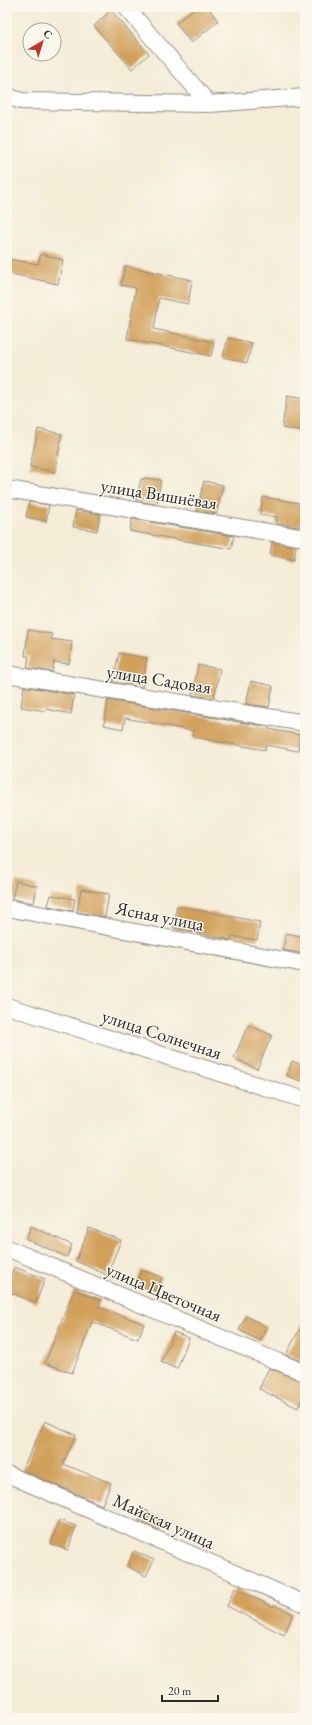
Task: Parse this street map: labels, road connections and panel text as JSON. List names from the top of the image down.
{
  "streets": {
    "street": [
      "улица Вишнёвая",
      "улица Садовая",
      "Ясная улица",
      "улица Солнечная",
      "улица Цветочная",
      "Майская улица"
    ]
  },
  "scale_bar": "20 m",
  "north": "top right"
}
